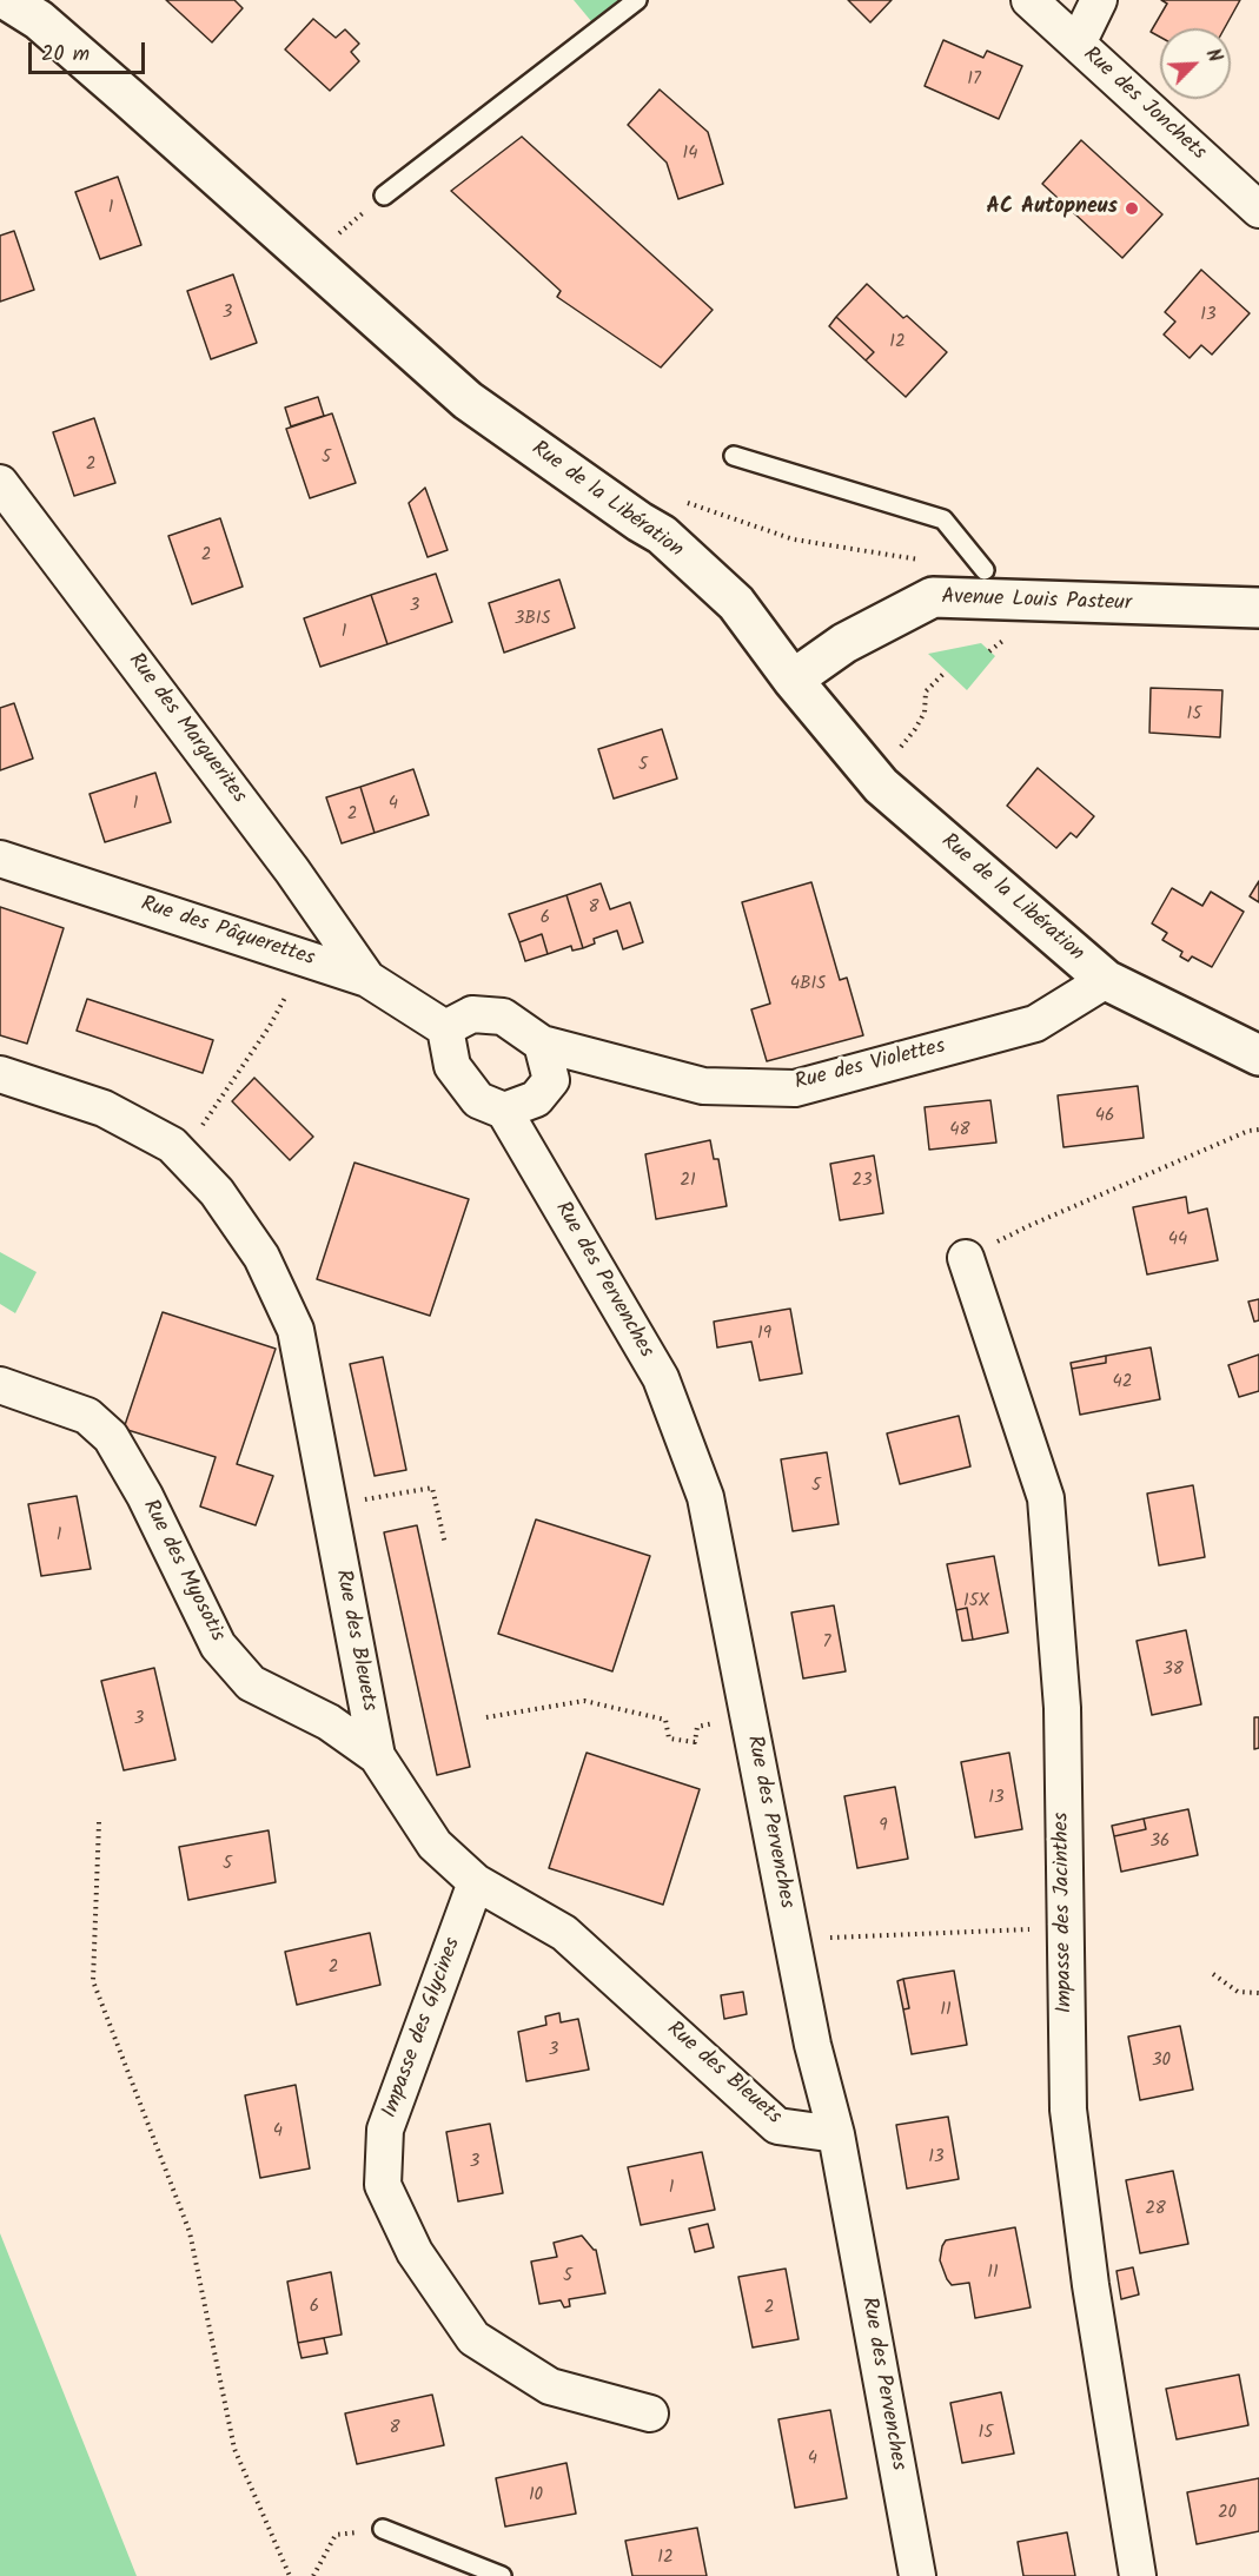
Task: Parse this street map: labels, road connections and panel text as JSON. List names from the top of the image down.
{
  "streets": {
    "street": [
      "Rue des Jonchets",
      "Rue de la Libération",
      "Avenue Louis Pasteur",
      "Rue des Marguerites",
      "Rue des Pâquerettes",
      "Rue des Violettes",
      "Rue des Pervenches",
      "Rue des Myosotis",
      "Rue des Bleuets",
      "Impasse des Jacinthes",
      "Impasse des Glycines"
    ]
  },
  "crossings": [
    ["Rue de la Libération", "Avenue Louis Pasteur"],
    ["Rue de la Libération", "Rue des Violettes"],
    ["Rue des Marguerites", "Rue des Pâquerettes"],
    ["Rue des Pâquerettes", "Rue des Violettes"],
    ["Rue des Pâquerettes", "Rue des Pervenches"],
    ["Rue des Violettes", "Rue des Pervenches"],
    ["Rue des Pervenches", "Rue des Bleuets"],
    ["Rue des Myosotis", "Rue des Bleuets"],
    ["Rue des Bleuets", "Impasse des Glycines"]
  ],
  "places": ["AC Autopneus"],
  "house_numbers": [
    "17",
    "14",
    "1",
    "3",
    "13",
    "12",
    "5",
    "2",
    "2",
    "3",
    "3BIS",
    "1",
    "15",
    "5",
    "1",
    "4",
    "2",
    "8",
    "6",
    "4BIS",
    "46",
    "48",
    "21",
    "23",
    "44",
    "19",
    "42",
    "5",
    "1",
    "15X",
    "7",
    "38",
    "3",
    "13",
    "9",
    "36",
    "5",
    "2",
    "11",
    "3",
    "30",
    "4",
    "13",
    "3",
    "1",
    "28",
    "11",
    "5",
    "6",
    "2",
    "8",
    "15",
    "4",
    "10",
    "20",
    "12"
  ],
  "scale_bar": "20 m",
  "north": "top right"
}
